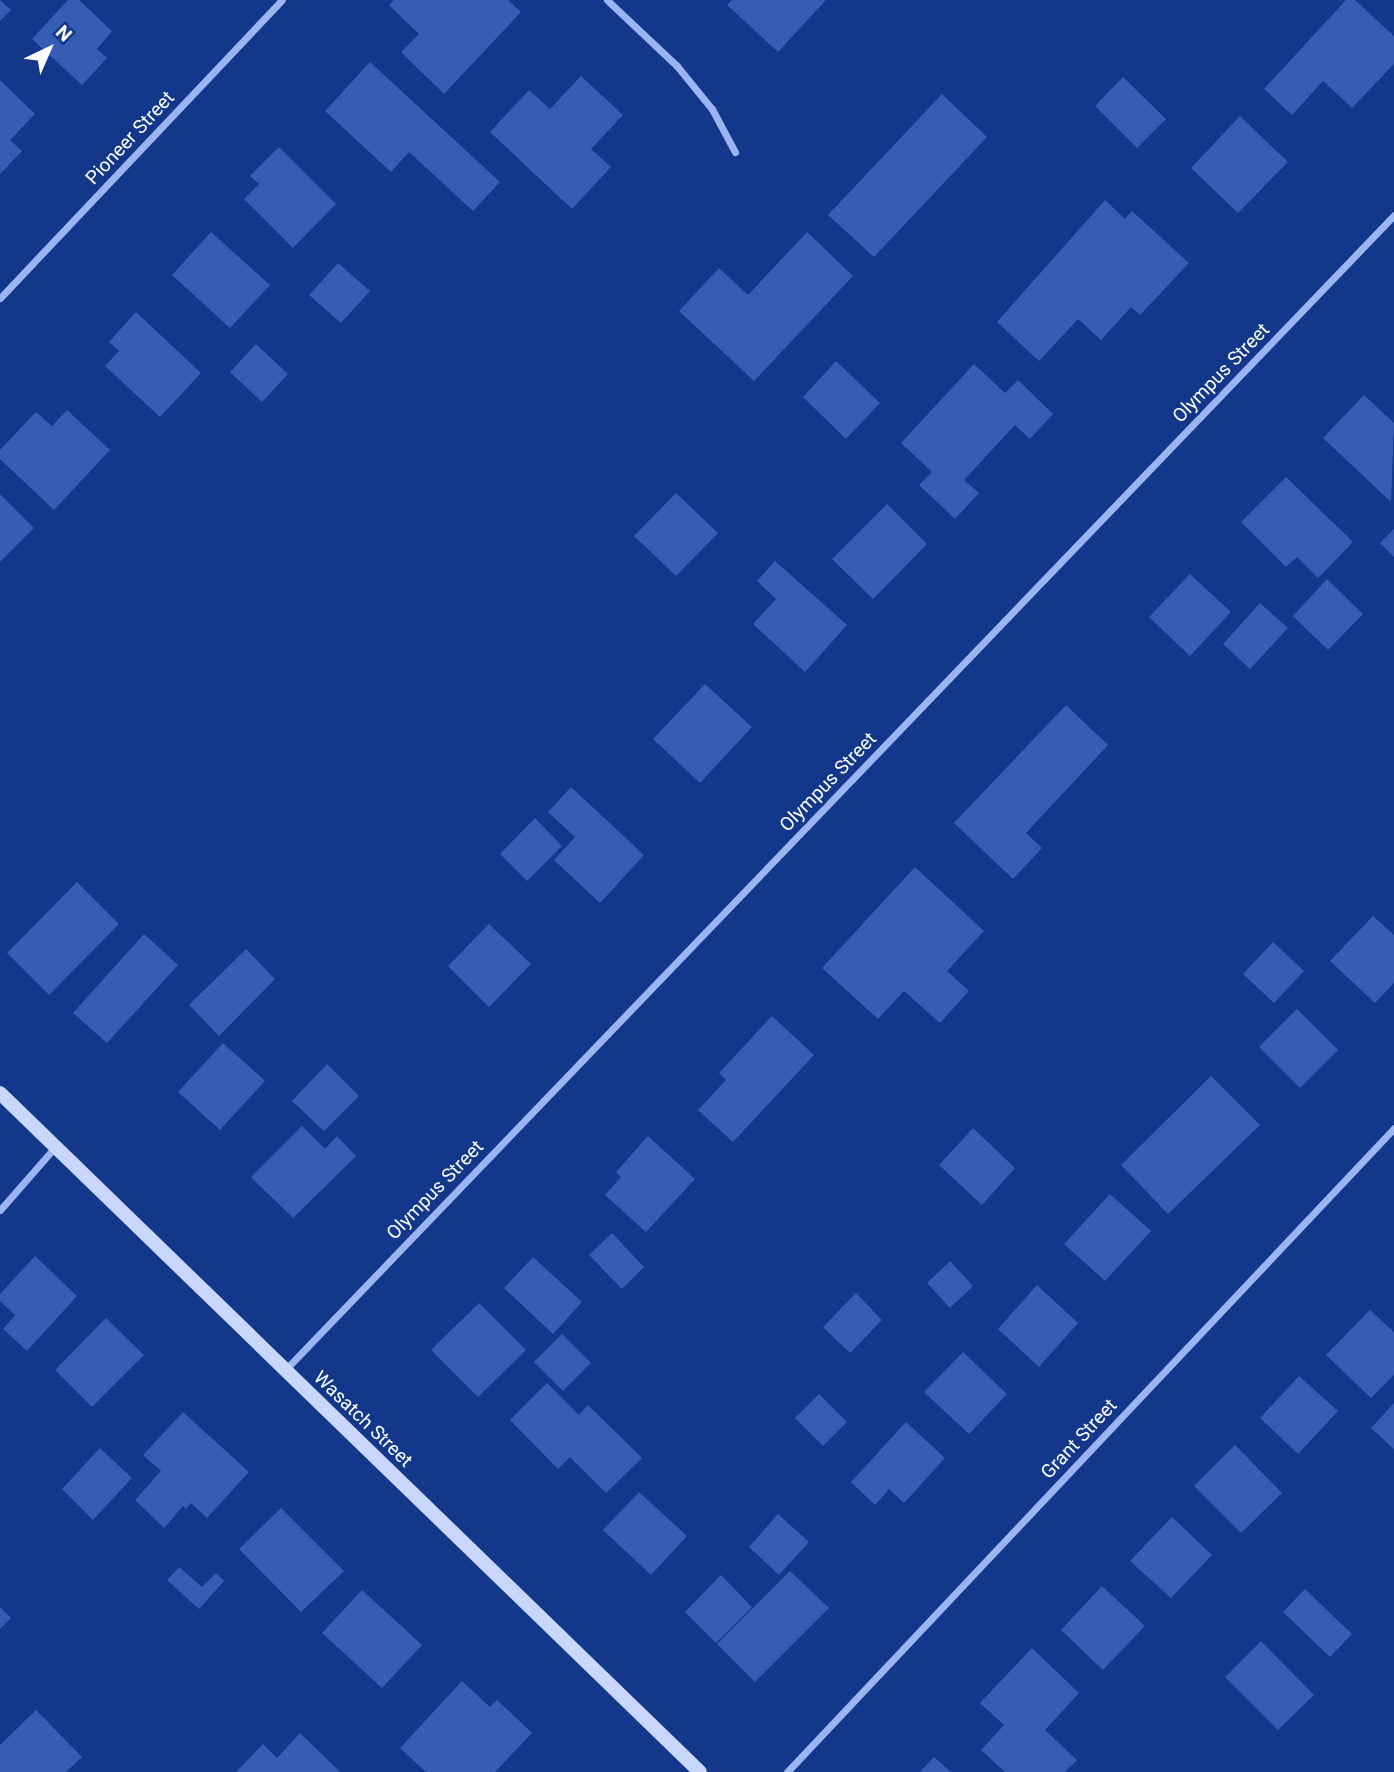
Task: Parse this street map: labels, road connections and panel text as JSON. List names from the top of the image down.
{
  "streets": {
    "street": [
      "Pioneer Street",
      "Olympus Street",
      "Wasatch Street",
      "Grant Street"
    ]
  },
  "crossings": [
    ["Olympus Street", "Wasatch Street"]
  ],
  "north": "top right"
}
